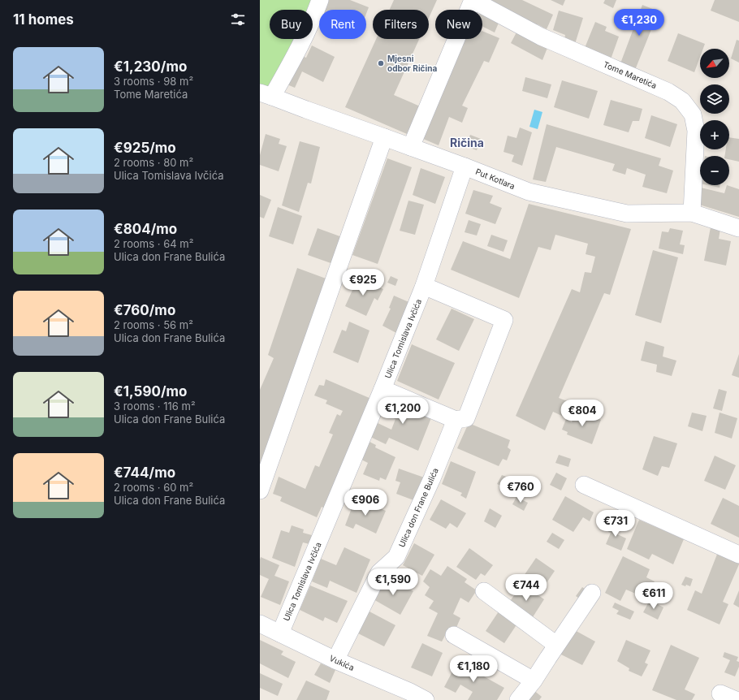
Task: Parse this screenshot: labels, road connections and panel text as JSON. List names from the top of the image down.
{
  "streets": {
    "street": [
      "Tome Maretića",
      "Put Kotlara",
      "Ulica Tomislava Ivčića",
      "Ulica don Frane Bulića",
      "Vukića"
    ]
  },
  "crossings": [
    ["Tome Maretića", "Put Kotlara"],
    ["Put Kotlara", "Ulica Tomislava Ivčića"],
    ["Ulica Tomislava Ivčića", "Vukića"],
    ["Ulica don Frane Bulića", "Vukića"]
  ],
  "districts": ["Ričina"],
  "places": ["Mjesni odbor Ričina"],
  "north": "bottom left",
  "page": {
    "heading": "11 homes",
    "price": [
      "€1,230",
      "€925",
      "€1,200",
      "€804",
      "€760",
      "€906",
      "€731",
      "€1,590",
      "€744",
      "€611",
      "€1,180"
    ],
    "chip": [
      "Buy",
      "Rent",
      "Filters",
      "New"
    ],
    "list": [
      {
        "name": "€1,230/mo",
        "note": "3 rooms · 98 m² · Tome Maretića"
      },
      {
        "name": "€925/mo",
        "note": "2 rooms · 80 m² · Ulica Tomislava Ivčića"
      },
      {
        "name": "€804/mo",
        "note": "2 rooms · 64 m² · Ulica don Frane Bulića"
      },
      {
        "name": "€760/mo",
        "note": "2 rooms · 56 m² · Ulica don Frane Bulića"
      },
      {
        "name": "€1,590/mo",
        "note": "3 rooms · 116 m² · Ulica don Frane Bulića"
      },
      {
        "name": "€744/mo",
        "note": "2 rooms · 60 m² · Ulica don Frane Bulića"
      }
    ],
    "map_buttons": ["+", "−"]
  }
}
